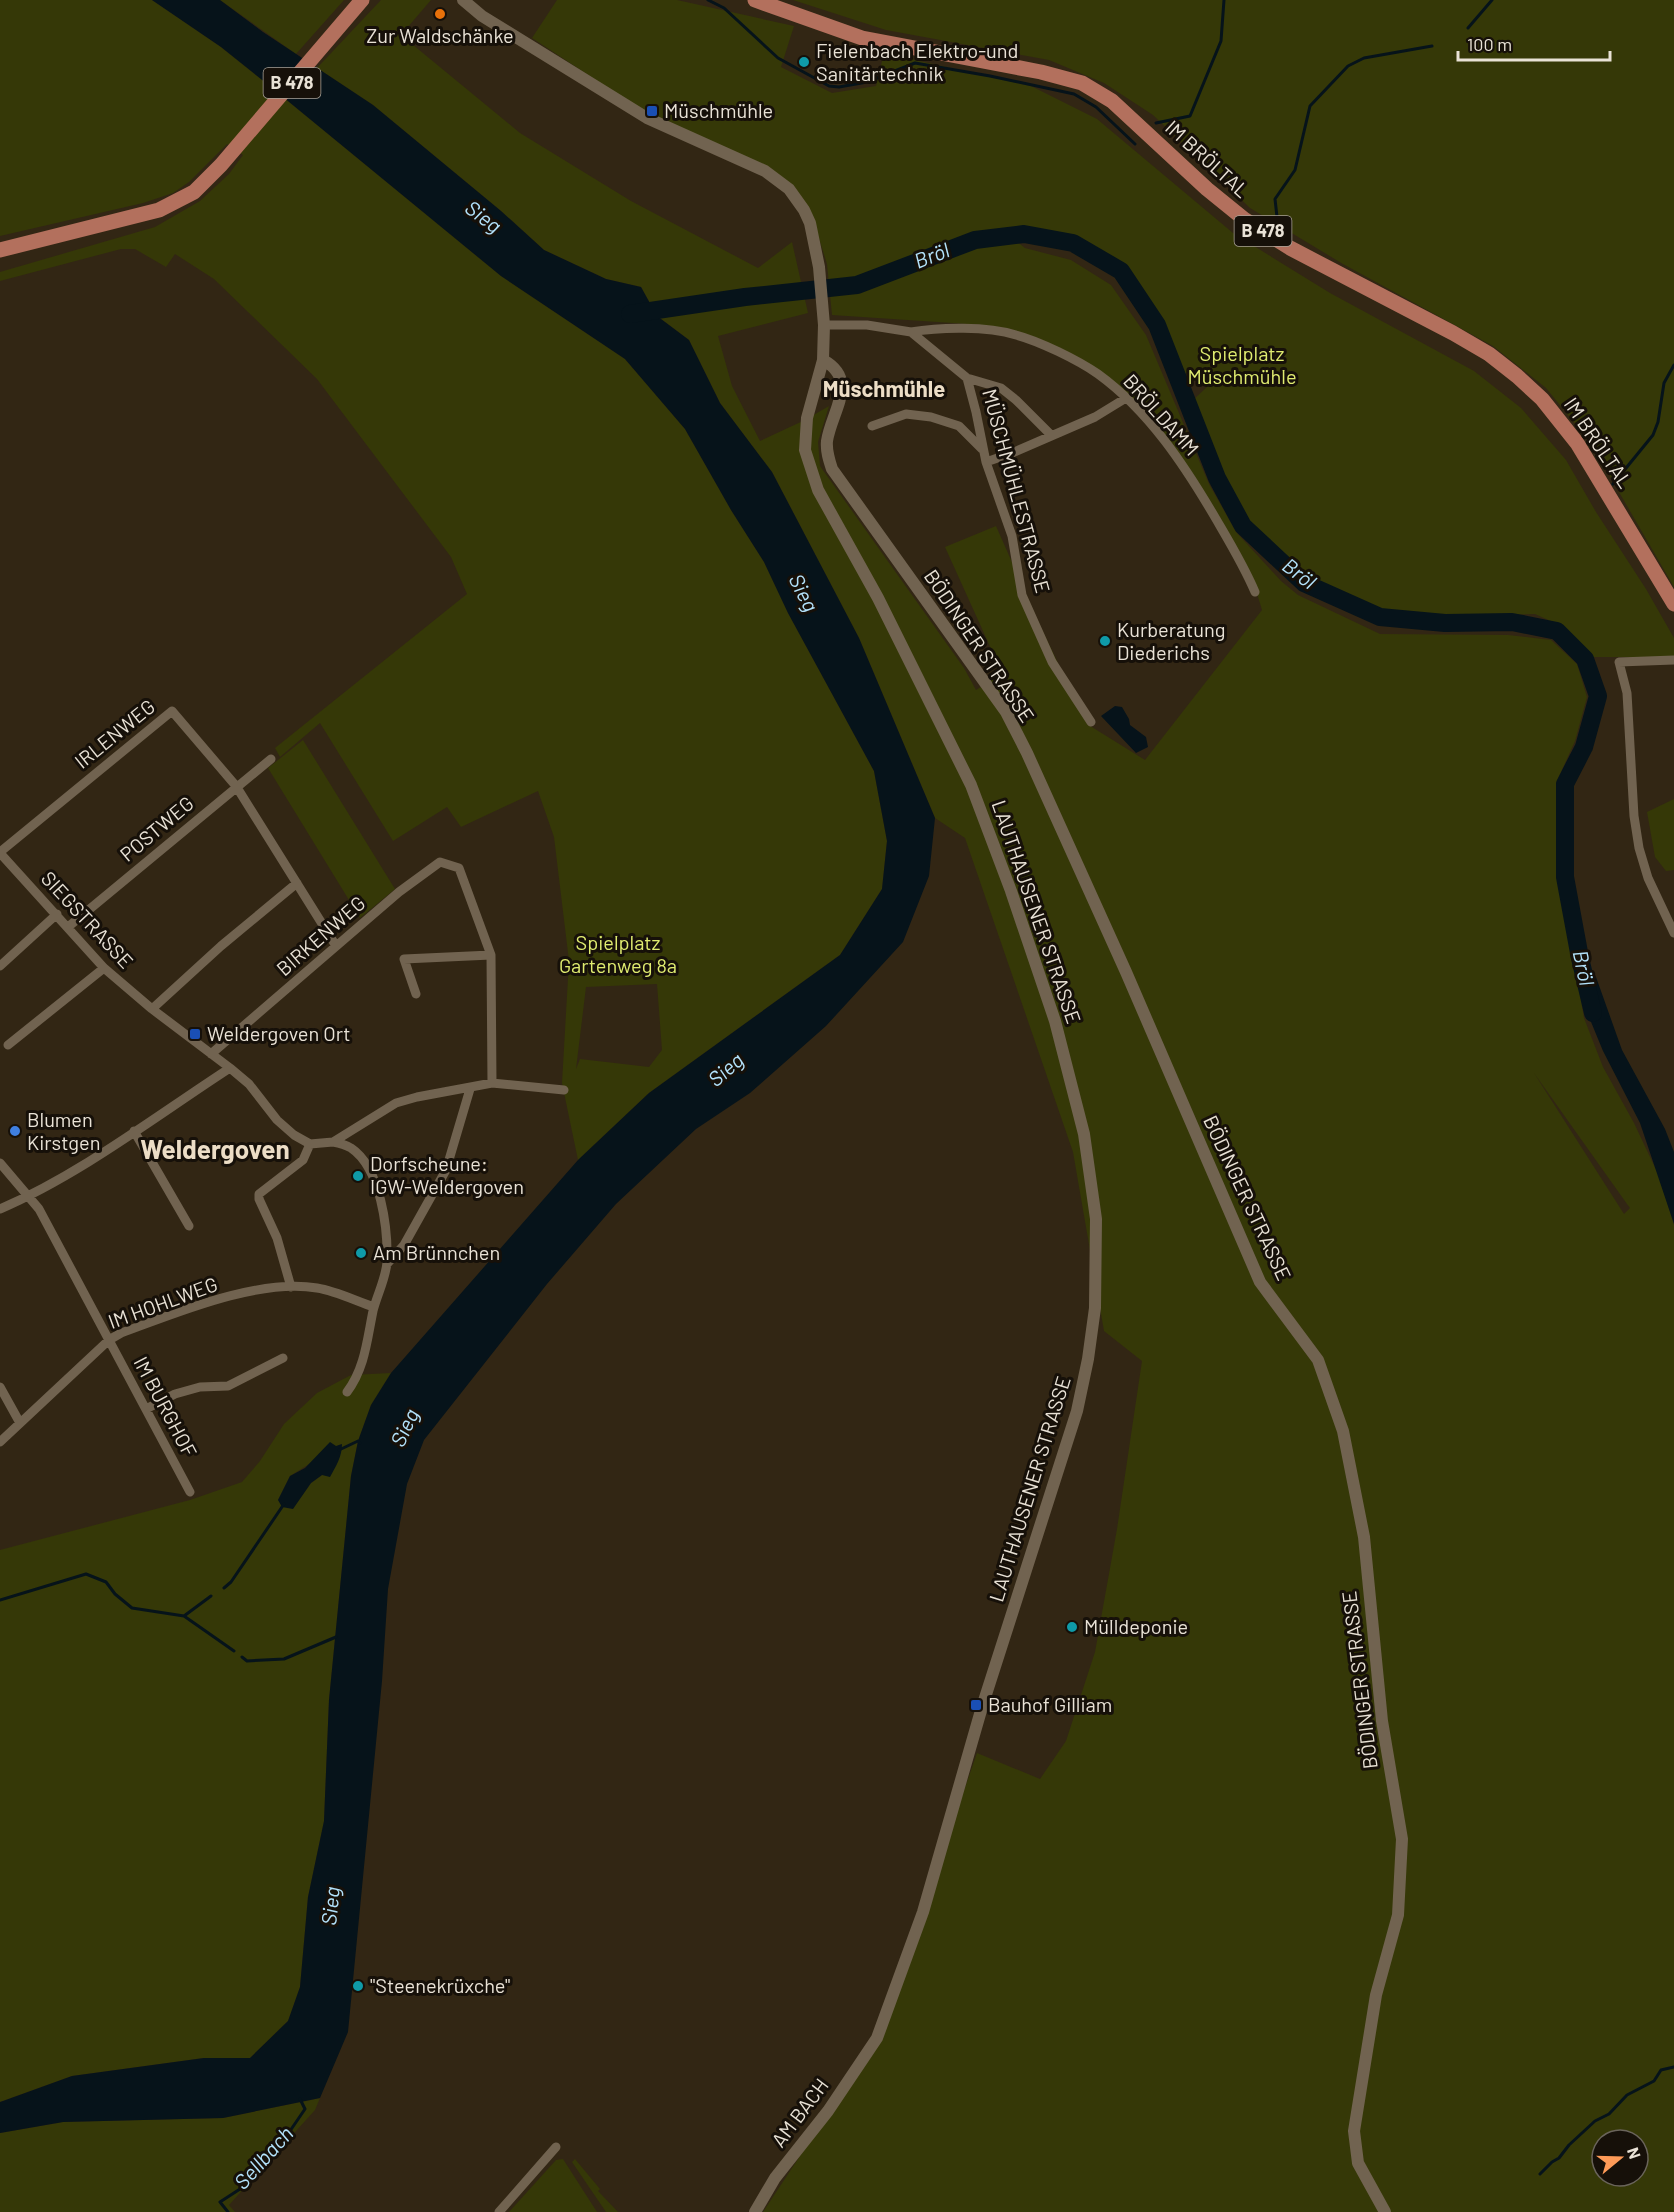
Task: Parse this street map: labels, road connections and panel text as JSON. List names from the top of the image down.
{
  "streets": {
    "main road": ["B 478", "IM BRÖLTAL"],
    "street": [
      "BRÖLDAMM",
      "MÜSCHMÜHLESTRASSE",
      "BÖDINGER STRASSE",
      "IRLENWEG",
      "POSTWEG",
      "LAUTHAUSENER STRASSE",
      "SIEGSTRASSE",
      "BIRKENWEG",
      "IM HOHLWEG",
      "IM BURGHOF",
      "AM BACH"
    ]
  },
  "crossings": [
    ["BRÖLDAMM", "MÜSCHMÜHLESTRASSE"],
    ["BÖDINGER STRASSE", "LAUTHAUSENER STRASSE"],
    ["IRLENWEG", "POSTWEG"],
    ["IRLENWEG", "SIEGSTRASSE"],
    ["IRLENWEG", "BIRKENWEG"],
    ["POSTWEG", "SIEGSTRASSE"],
    ["LAUTHAUSENER STRASSE", "AM BACH"],
    ["SIEGSTRASSE", "BIRKENWEG"],
    ["IM HOHLWEG", "IM BURGHOF"]
  ],
  "districts": ["Müschmühle", "Weldergoven"],
  "water": ["Sieg", "Bröl", "Sellbach"],
  "parks": ["Spielplatz Müschmühle", "Spielplatz Gartenweg 8a"],
  "places": {
    "other": [
      "Zur Waldschänke",
      "Fielenbach Elektro-und Sanitärtechnik",
      "Kurberatung Diederichs",
      "Blumen Kirstgen",
      "Dorfscheune: IGW-Weldergoven",
      "Am Brünnchen",
      "Mülldeponie",
      "\"Steenekrüxche\""
    ],
    "transit": ["Müschmühle", "Weldergoven Ort", "Bauhof Gilliam"]
  },
  "scale_bar": "100 m",
  "north": "right"
}
